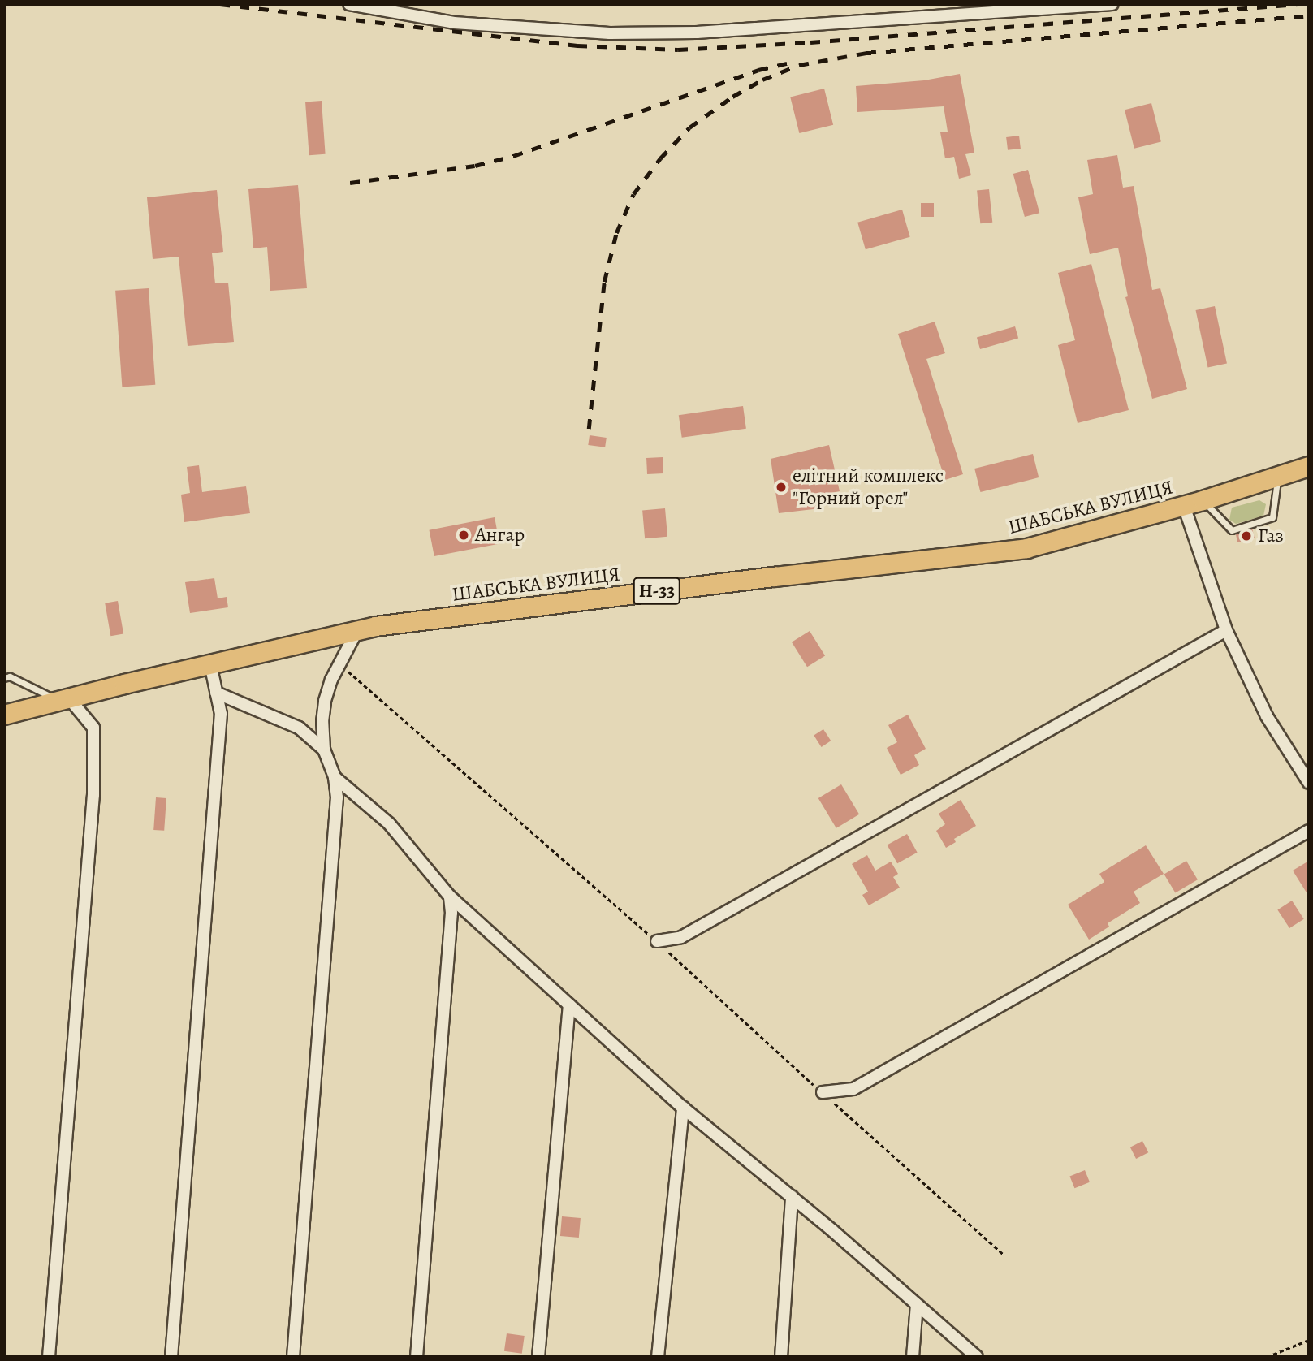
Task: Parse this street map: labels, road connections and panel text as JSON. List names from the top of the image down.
{
  "streets": {
    "main road": ["ШАБСЬКА ВУЛИЦЯ", "Н-33"]
  },
  "places": ["елітний комплекс \"Горний орел\"", "Ангар", "Газ"]
}
